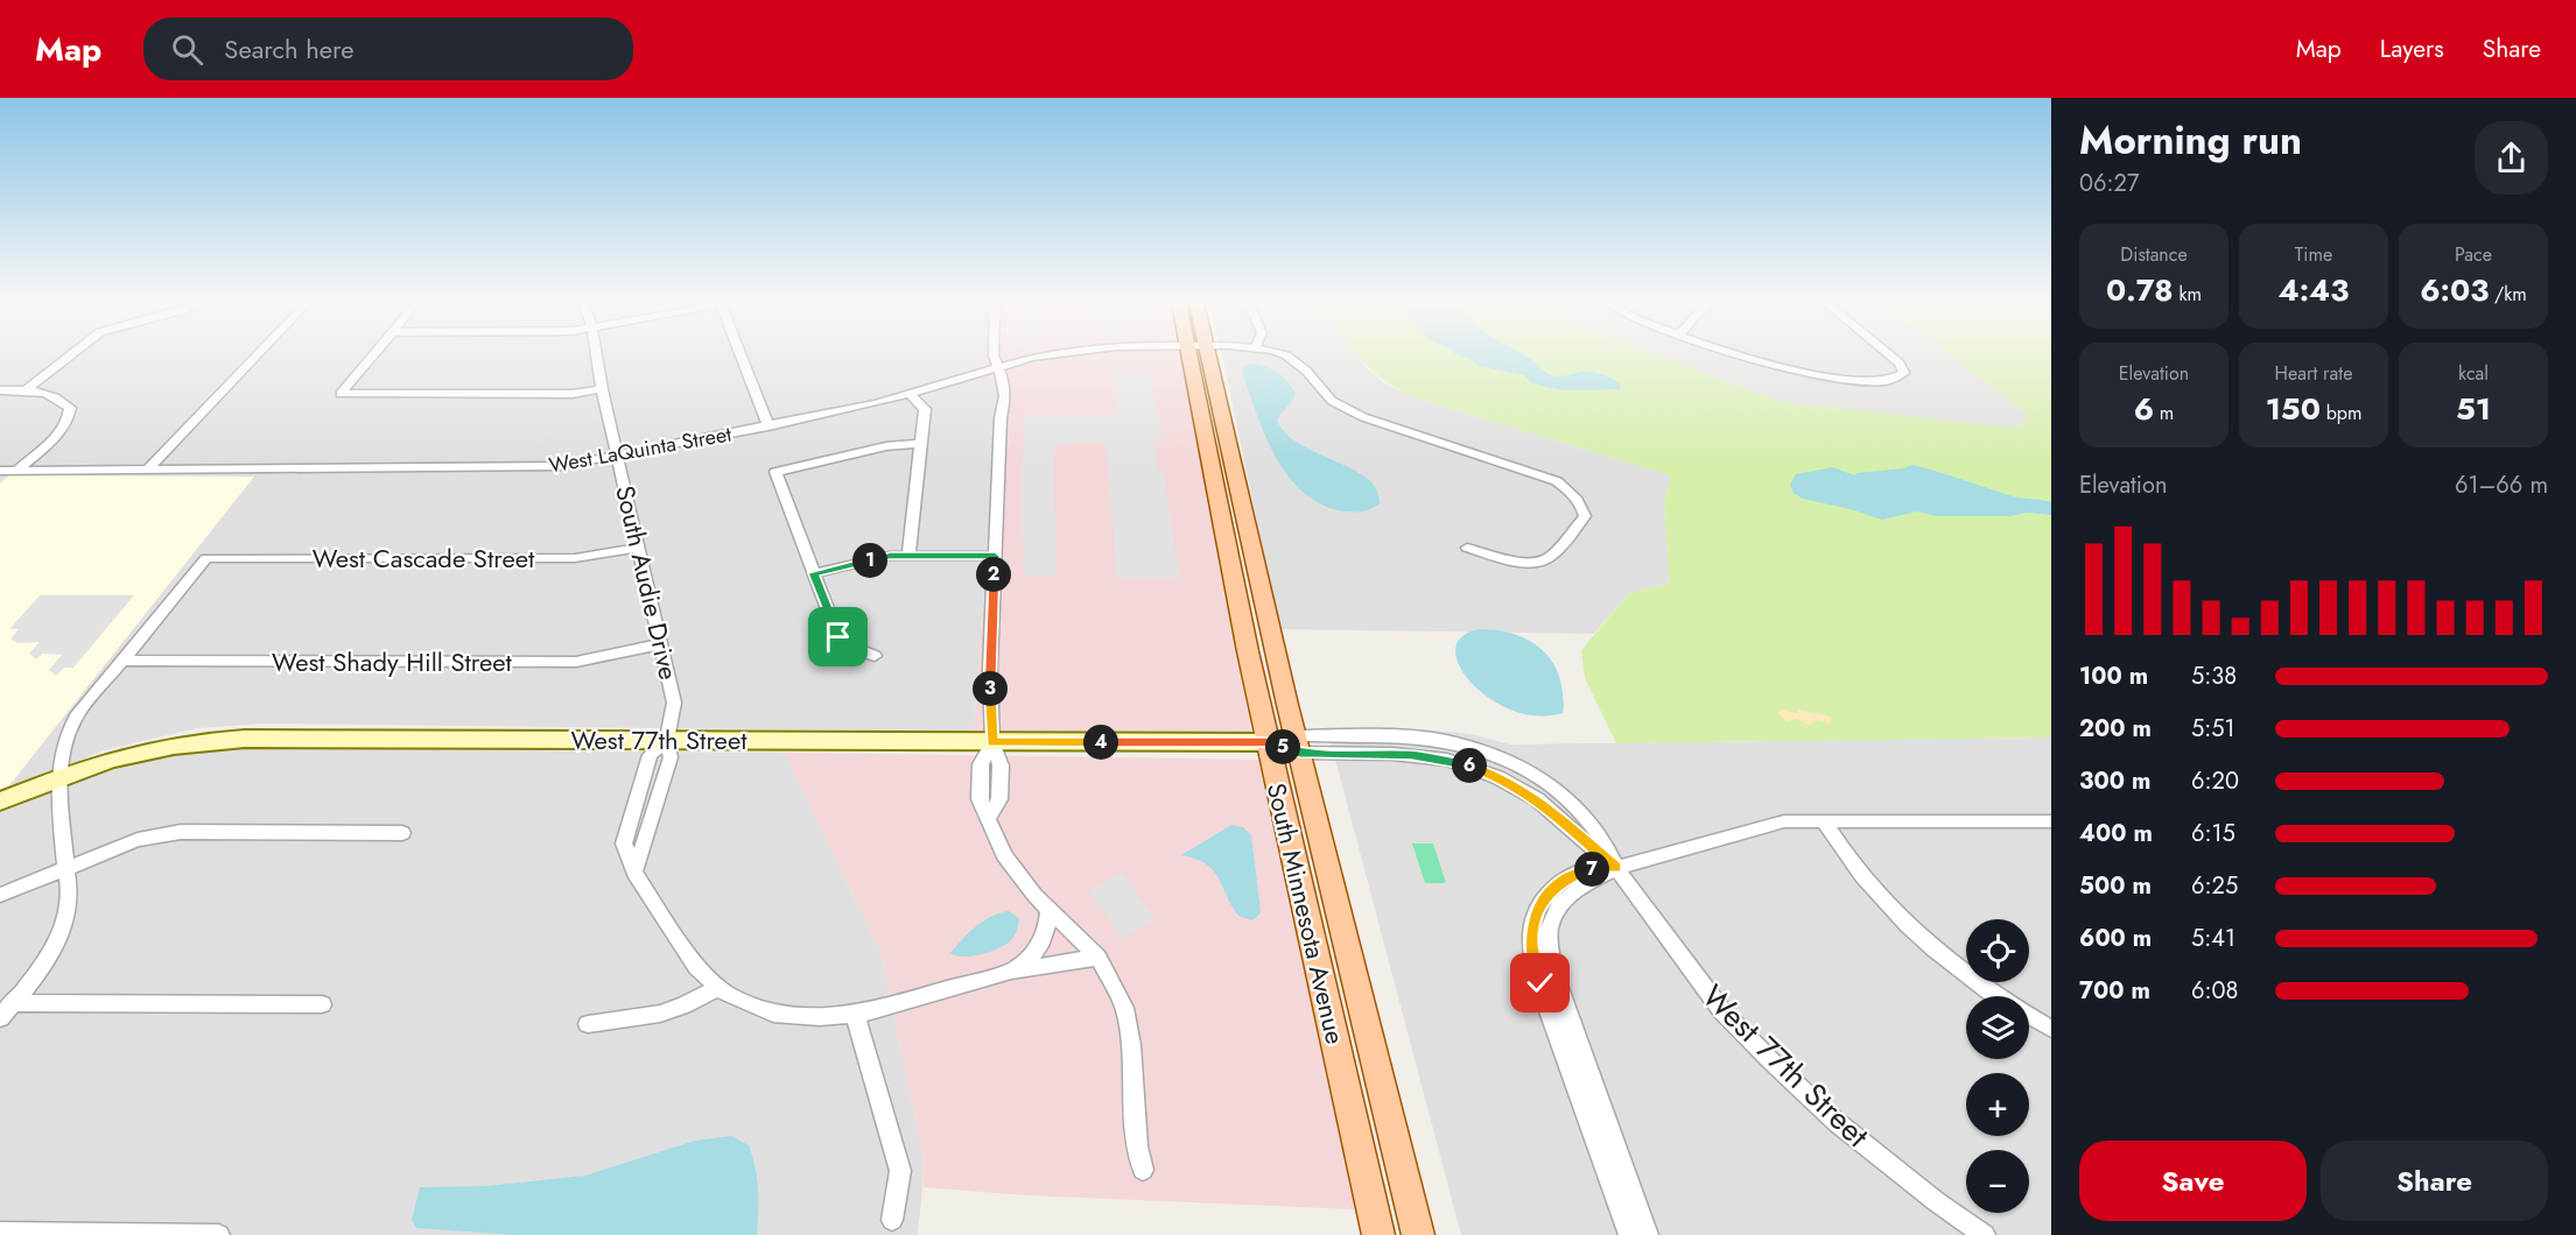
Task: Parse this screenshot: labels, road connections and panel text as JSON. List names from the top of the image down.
{
  "streets": {
    "main road": ["South Minnesota Avenue"],
    "street": [
      "West LaQuinta Street",
      "West Cascade Street",
      "South Audie Drive",
      "West Shady Hill Street",
      "West 77th Street"
    ]
  },
  "crossings": [
    ["West LaQuinta Street", "South Audie Drive"],
    ["West Cascade Street", "South Audie Drive"],
    ["West Cascade Street", "West Shady Hill Street"],
    ["South Audie Drive", "West Shady Hill Street"],
    ["South Audie Drive", "West 77th Street"],
    ["West 77th Street", "South Minnesota Avenue"]
  ],
  "page": {
    "header": "Map",
    "search": "Search here",
    "nav": ["Map", "Layers", "Share"],
    "heading": ["Morning run", "06:27"],
    "stats": [
      ["Distance", "0.78 km"],
      ["Time", "4:43"],
      ["Pace", "6:03 /km"],
      ["Elevation", "6 m"],
      ["Heart rate", "150 bpm"],
      ["kcal", "51"]
    ],
    "chart": ["Elevation", "61–66 m"],
    "pins": [
      "1",
      "2",
      "3",
      "4",
      "5",
      "6",
      "7"
    ],
    "list": [
      {
        "name": "100 m",
        "note": "5:38"
      },
      {
        "name": "200 m",
        "note": "5:51"
      },
      {
        "name": "300 m",
        "note": "6:20"
      },
      {
        "name": "400 m",
        "note": "6:15"
      },
      {
        "name": "500 m",
        "note": "6:25"
      },
      {
        "name": "600 m",
        "note": "5:41"
      },
      {
        "name": "700 m",
        "note": "6:08"
      }
    ],
    "map_buttons": ["+", "−"],
    "buttons": ["Save", "Share"]
  }
}
